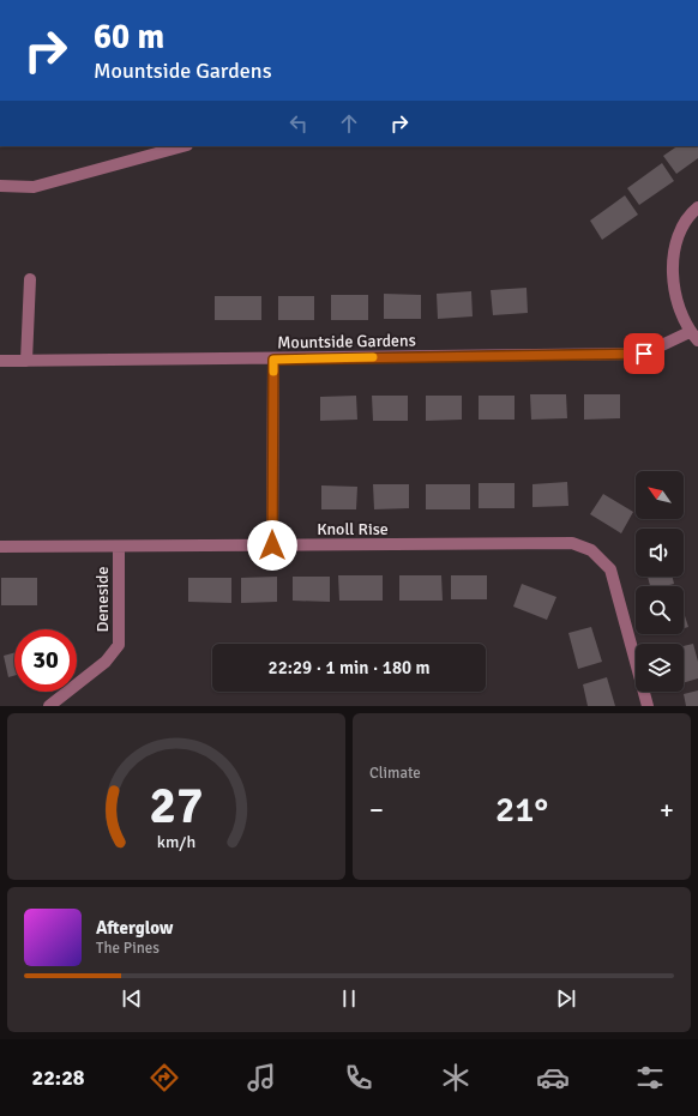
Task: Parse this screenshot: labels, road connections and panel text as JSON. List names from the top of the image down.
{
  "streets": {
    "street": ["Mountside Gardens", "Knoll Rise", "Deneside"]
  },
  "crossings": [
    ["Knoll Rise", "Deneside"]
  ],
  "north": "top left",
  "page": {
    "turn": ["60 m", "Mountside Gardens"],
    "limit": "30",
    "trip": "22:29 · 1 min · 180 m",
    "tile": "Climate",
    "heat": ["−", "21°", "+"],
    "song": ["Afterglow", "The Pines"],
    "tabs": "22:28",
    "gauge": ["27", "km/h"]
  }
}
